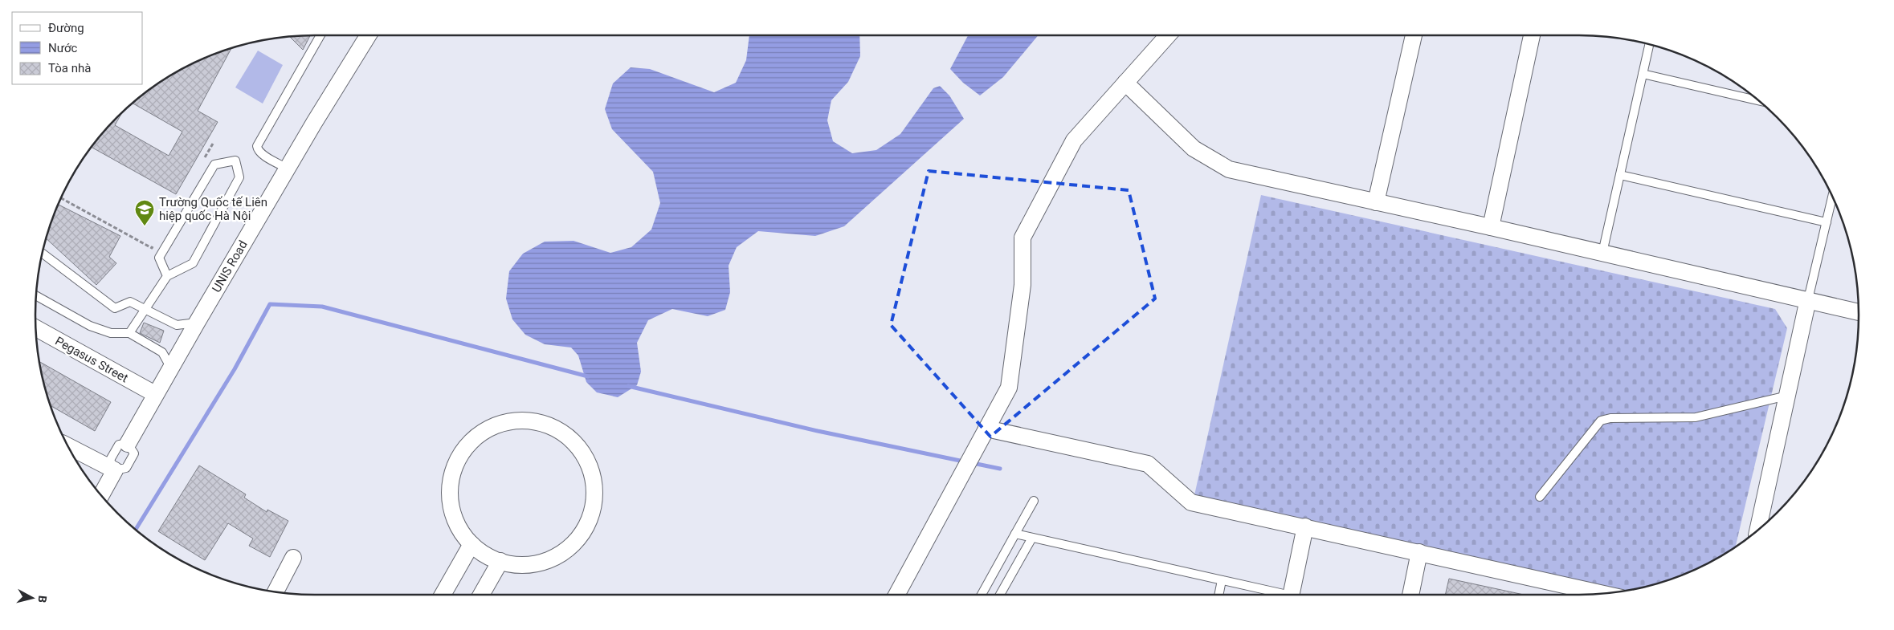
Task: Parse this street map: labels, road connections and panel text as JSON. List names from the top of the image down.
{
  "streets": {
    "street": ["UNIS Road", "Pegasus Street"]
  },
  "crossings": [
    ["UNIS Road", "Pegasus Street"]
  ],
  "places": {
    "school or university": ["Trường Quốc tế Liên hiệp quốc Hà Nội"]
  },
  "legend": ["Đường", "Nước", "Tòa nhà"],
  "north": "right"
}
